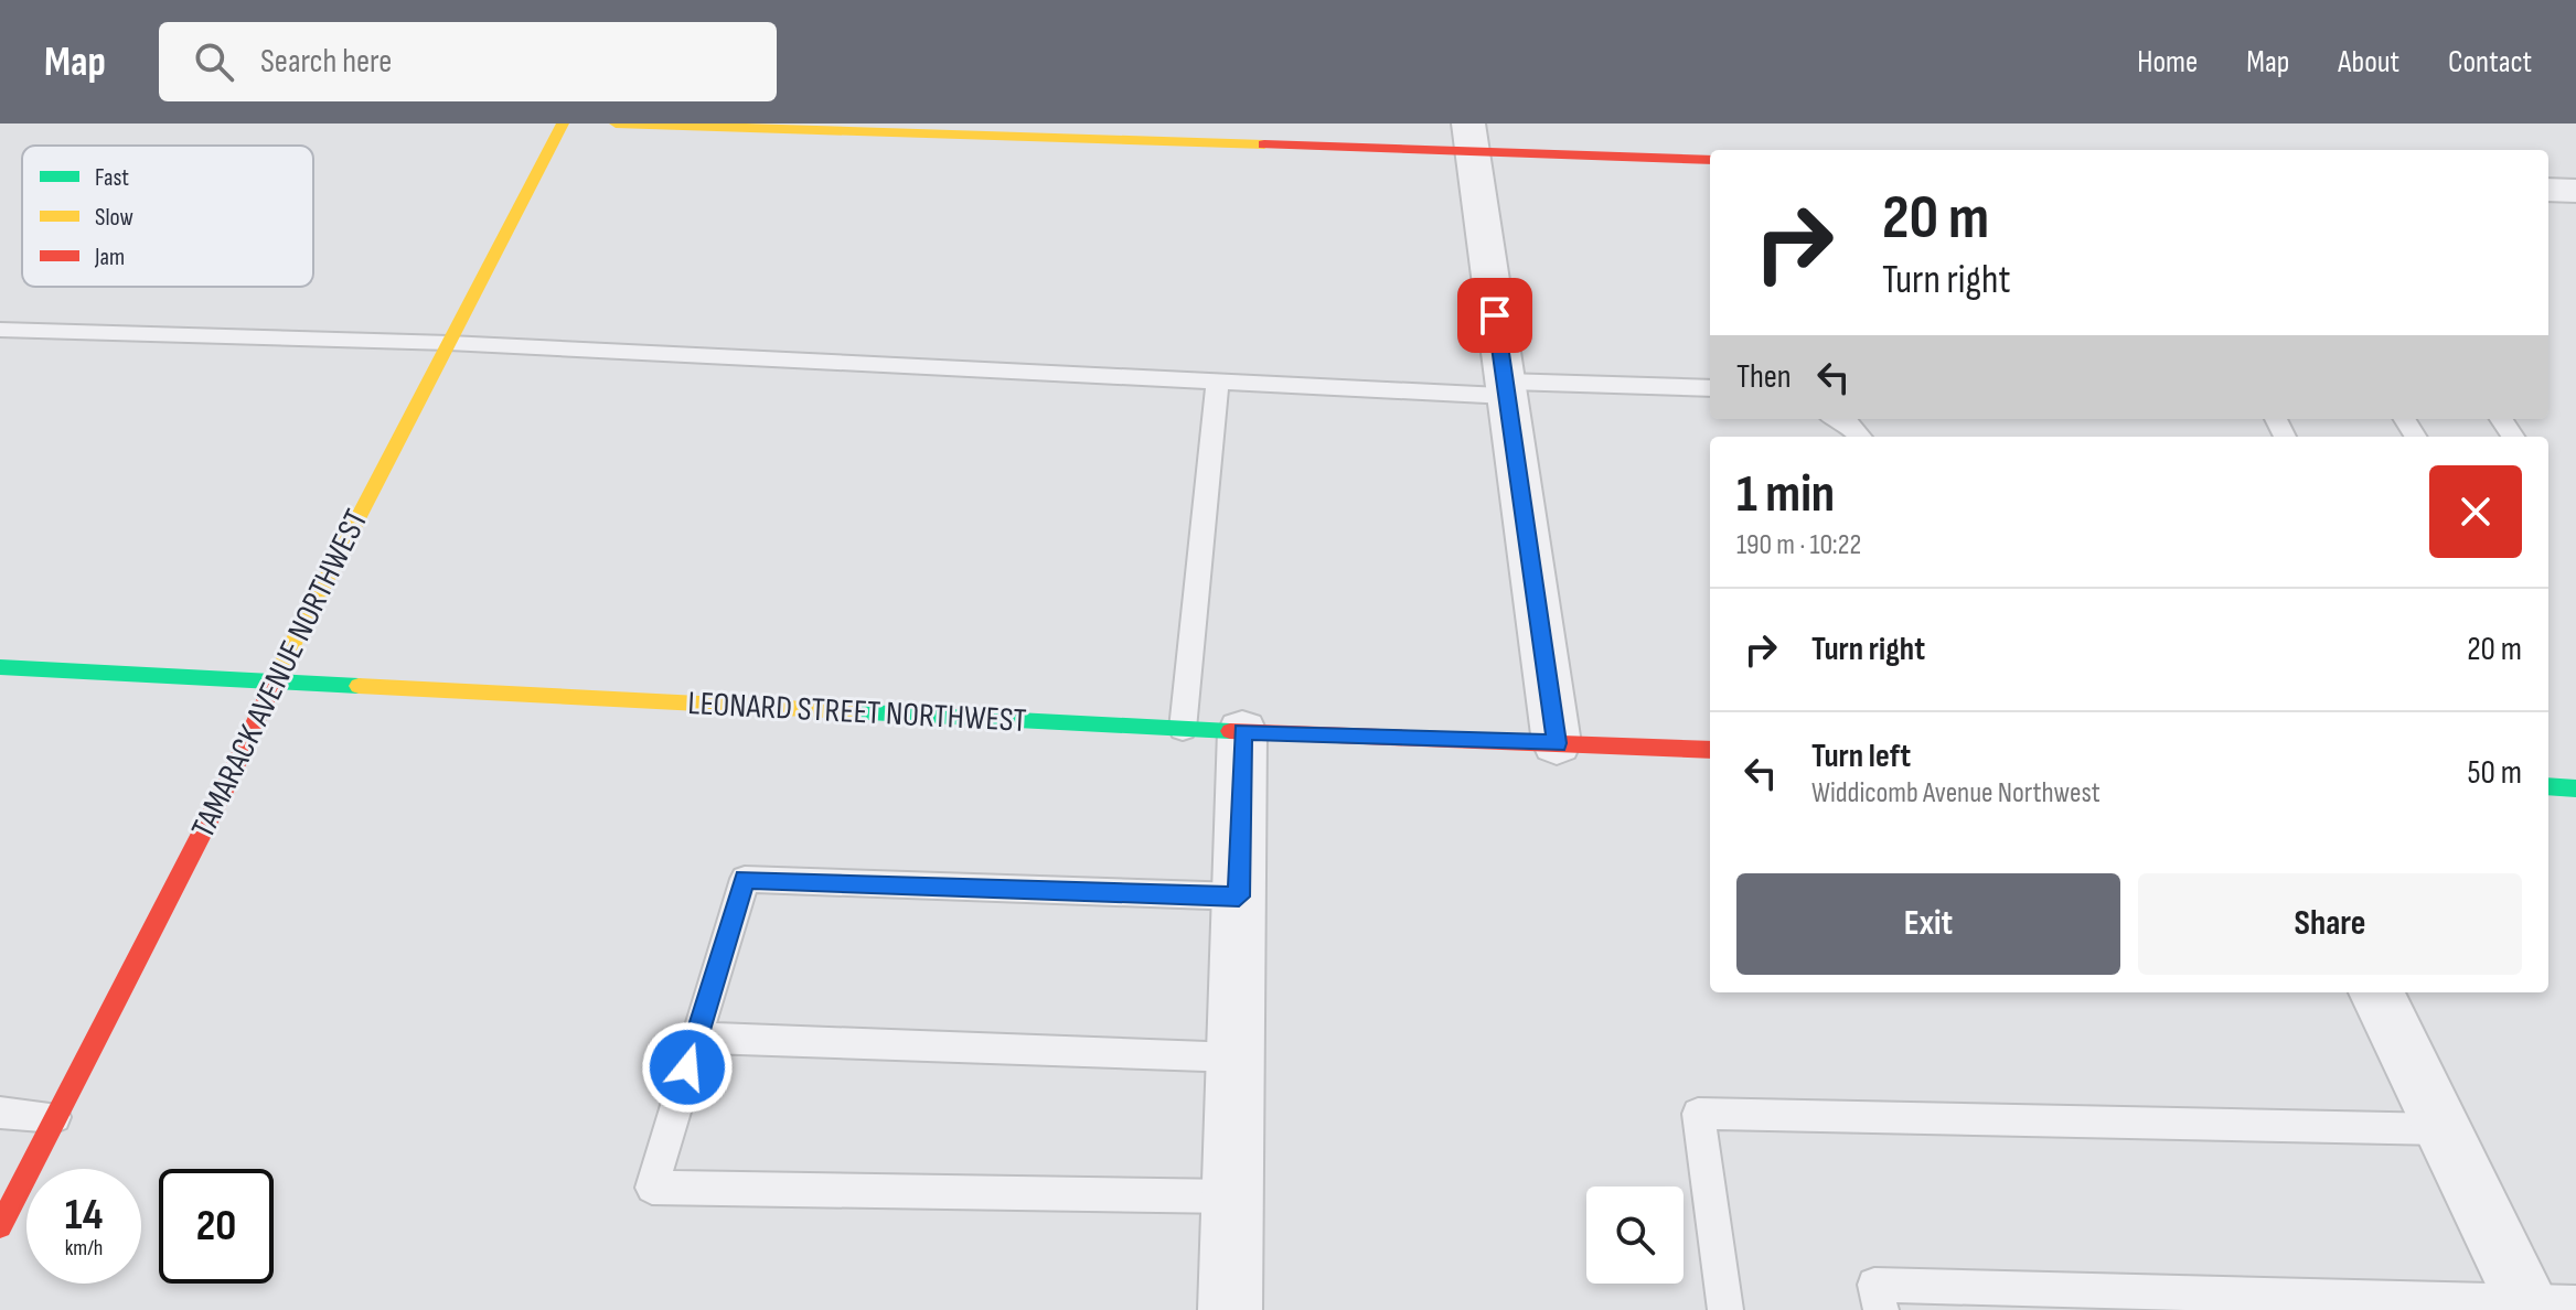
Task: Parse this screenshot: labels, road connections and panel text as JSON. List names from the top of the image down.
{
  "streets": {
    "street": ["TAMARACK AVENUE NORTHWEST", "LEONARD STREET NORTHWEST"]
  },
  "crossings": [
    ["TAMARACK AVENUE NORTHWEST", "LEONARD STREET NORTHWEST"]
  ],
  "legend": ["Fast", "Slow", "Jam"],
  "page": {
    "header": "Map",
    "search": "Search here",
    "nav": [
      "Home",
      "Map",
      "About",
      "Contact"
    ],
    "turn": ["20 m", "Turn right"],
    "then": "Then",
    "heading": ["1 min", "190 m · 10:22"],
    "list": [
      {
        "name": "Turn right",
        "value": "20 m"
      },
      {
        "name": "Turn left",
        "note": "Widdicomb Avenue Northwest",
        "value": "50 m"
      }
    ],
    "buttons": ["Exit", "Share"],
    "speed": "14 km/h",
    "limit": "20"
  }
}
